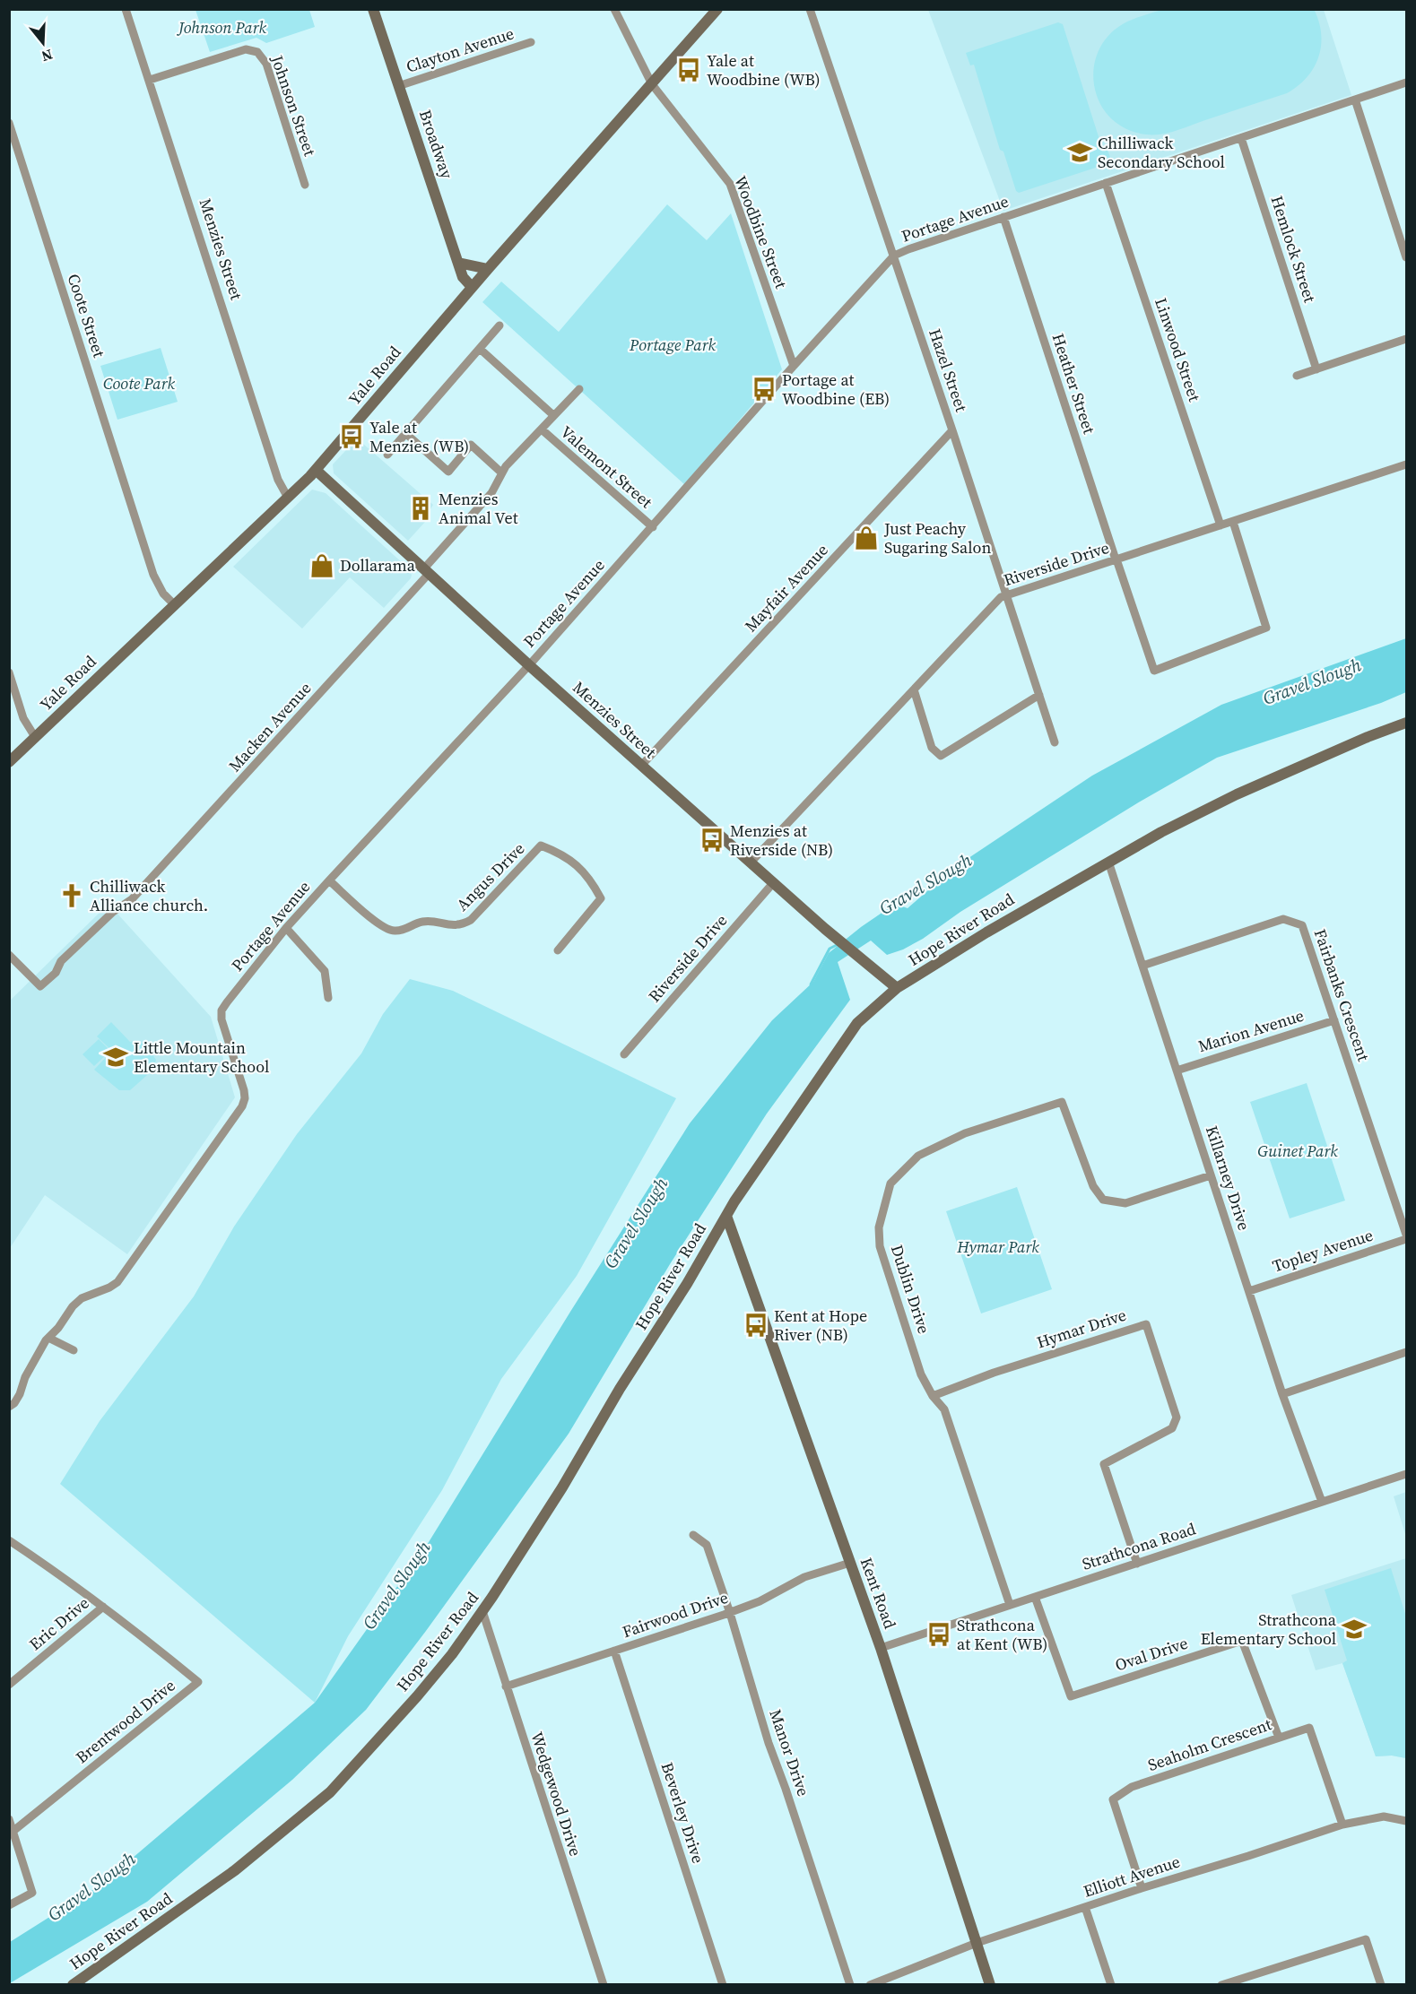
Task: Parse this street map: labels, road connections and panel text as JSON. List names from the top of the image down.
{
  "streets": {
    "street": [
      "Clayton Avenue",
      "Johnson Street",
      "Broadway",
      "Portage Avenue",
      "Woodbine Street",
      "Menzies Street",
      "Hemlock Street",
      "Coote Street",
      "Linwood Street",
      "Hazel Street",
      "Yale Road",
      "Heather Street",
      "Valemont Street",
      "Riverside Drive",
      "Mayfair Avenue",
      "Macken Avenue",
      "Angus Drive",
      "Hope River Road",
      "Fairbanks Crescent",
      "Marion Avenue",
      "Killarney Drive",
      "Topley Avenue",
      "Dublin Drive",
      "Hymar Drive",
      "Strathcona Road",
      "Kent Road",
      "Fairwood Drive",
      "Eric Drive",
      "Oval Drive",
      "Brentwood Drive",
      "Seaholm Crescent",
      "Manor Drive",
      "Wedgewood Drive",
      "Beverley Drive",
      "Elliott Avenue"
    ]
  },
  "crossings": [
    ["Clayton Avenue", "Broadway"],
    ["Johnson Street", "Menzies Street"],
    ["Broadway", "Yale Road"],
    ["Portage Avenue", "Woodbine Street"],
    ["Portage Avenue", "Menzies Street"],
    ["Portage Avenue", "Hemlock Street"],
    ["Portage Avenue", "Linwood Street"],
    ["Portage Avenue", "Hazel Street"],
    ["Portage Avenue", "Heather Street"],
    ["Portage Avenue", "Valemont Street"],
    ["Portage Avenue", "Angus Drive"],
    ["Woodbine Street", "Yale Road"],
    ["Menzies Street", "Yale Road"],
    ["Menzies Street", "Riverside Drive"],
    ["Menzies Street", "Mayfair Avenue"],
    ["Menzies Street", "Macken Avenue"],
    ["Menzies Street", "Hope River Road"],
    ["Coote Street", "Yale Road"],
    ["Linwood Street", "Riverside Drive"],
    ["Hazel Street", "Riverside Drive"],
    ["Hazel Street", "Mayfair Avenue"],
    ["Heather Street", "Riverside Drive"],
    ["Valemont Street", "Macken Avenue"],
    ["Hope River Road", "Killarney Drive"],
    ["Hope River Road", "Kent Road"],
    ["Hope River Road", "Wedgewood Drive"],
    ["Fairbanks Crescent", "Marion Avenue"],
    ["Fairbanks Crescent", "Killarney Drive"],
    ["Marion Avenue", "Killarney Drive"],
    ["Killarney Drive", "Topley Avenue"],
    ["Killarney Drive", "Dublin Drive"],
    ["Killarney Drive", "Strathcona Road"],
    ["Dublin Drive", "Hymar Drive"],
    ["Dublin Drive", "Strathcona Road"],
    ["Hymar Drive", "Strathcona Road"],
    ["Strathcona Road", "Kent Road"],
    ["Strathcona Road", "Oval Drive"],
    ["Kent Road", "Fairwood Drive"],
    ["Kent Road", "Elliott Avenue"],
    ["Fairwood Drive", "Manor Drive"],
    ["Fairwood Drive", "Wedgewood Drive"],
    ["Fairwood Drive", "Beverley Drive"],
    ["Eric Drive", "Brentwood Drive"],
    ["Oval Drive", "Seaholm Crescent"],
    ["Seaholm Crescent", "Elliott Avenue"]
  ],
  "water": ["Gravel Slough"],
  "parks": [
    "Johnson Park",
    "Portage Park",
    "Coote Park",
    "Guinet Park",
    "Hymar Park"
  ],
  "places": {
    "bus stop": [
      "Yale at Woodbine (WB)",
      "Portage at Woodbine (EB)",
      "Yale at Menzies (WB)",
      "Menzies at Riverside (NB)",
      "Kent at Hope River (NB)",
      "Strathcona at Kent (WB)"
    ],
    "school or university": ["Chilliwack Secondary School", "Little Mountain Elementary School", "Strathcona Elementary School"],
    "building": ["Menzies Animal Vet"],
    "shop": ["Just Peachy Sugaring Salon", "Dollarama"],
    "church": ["Chilliwack Alliance church."]
  },
  "north": "bottom"
}
